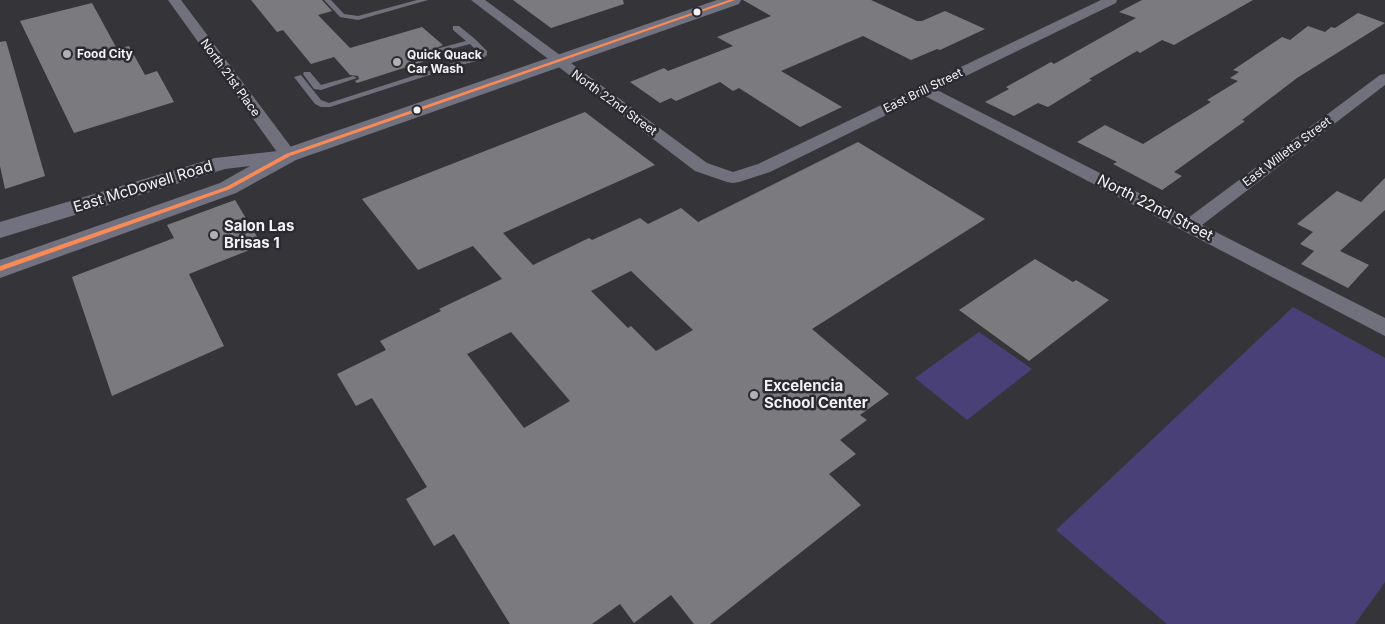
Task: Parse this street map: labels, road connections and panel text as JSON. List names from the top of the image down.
{
  "streets": {
    "main road": ["East McDowell Road"],
    "street": [
      "North 21st Place",
      "East Brill Street",
      "North 22nd Street",
      "East Willetta Street"
    ]
  },
  "crossings": [
    ["North 21st Place", "East McDowell Road"],
    ["East Brill Street", "North 22nd Street"],
    ["North 22nd Street", "East Willetta Street"],
    ["North 22nd Street", "East McDowell Road"]
  ],
  "places": [
    "Food City",
    "Quick Quack Car Wash",
    "Salon Las Brisas 1",
    "Excelencia School Center"
  ]
}
